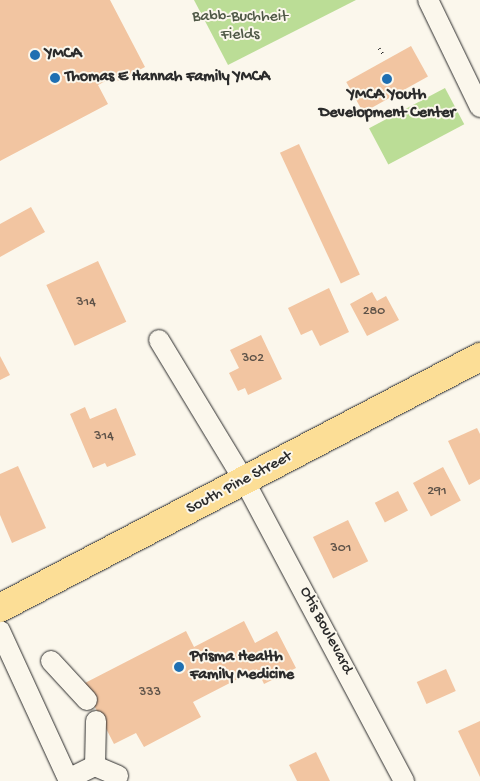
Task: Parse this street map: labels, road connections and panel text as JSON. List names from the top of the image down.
{
  "streets": {
    "highway": ["South Pine Street"],
    "street": ["Otis Boulevard"]
  },
  "crossings": [
    ["South Pine Street", "Otis Boulevard"]
  ],
  "parks": ["Babb-Buchheit Fields"],
  "places": [
    "YMCA",
    "Thomas E Hannah Family YMCA",
    "YMCA Youth Development Center",
    "Prisma Health Family Medicine"
  ],
  "house_numbers": [
    "314",
    "280",
    "302",
    "314",
    "291",
    "301",
    "333"
  ]
}
